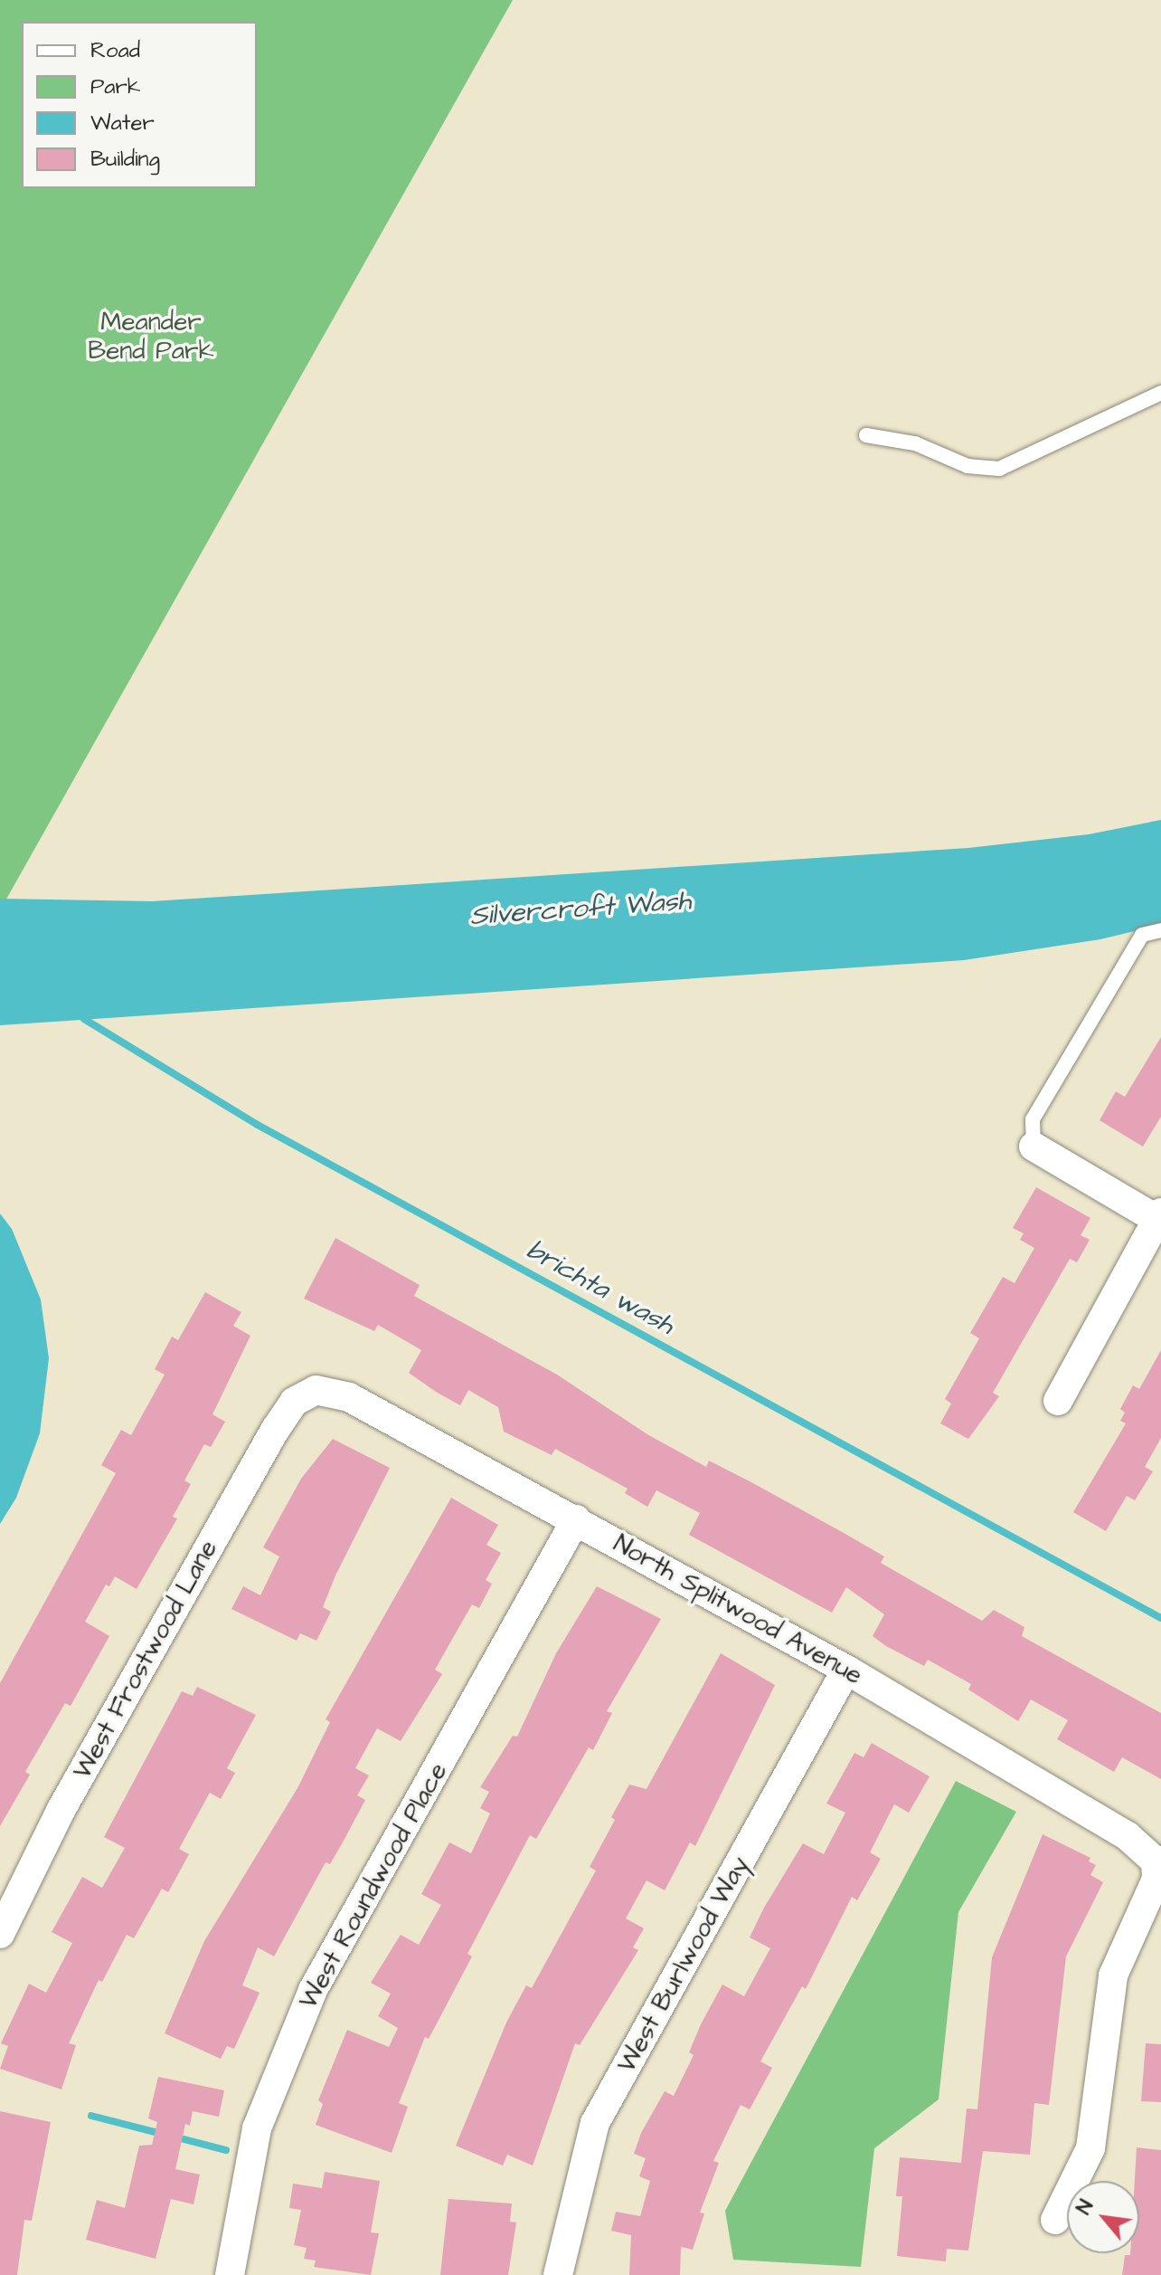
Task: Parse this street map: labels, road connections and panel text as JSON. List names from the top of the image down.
{
  "streets": {
    "street": [
      "North Splitwood Avenue",
      "West Frostwood Lane",
      "West Roundwood Place",
      "West Burlwood Way"
    ]
  },
  "crossings": [
    ["North Splitwood Avenue", "West Frostwood Lane"],
    ["North Splitwood Avenue", "West Roundwood Place"],
    ["North Splitwood Avenue", "West Burlwood Way"]
  ],
  "water": ["Silvercroft Wash", "brichta wash"],
  "parks": ["Meander Bend Park"],
  "legend": [
    "Road",
    "Park",
    "Water",
    "Building"
  ],
  "north": "top left"
}
